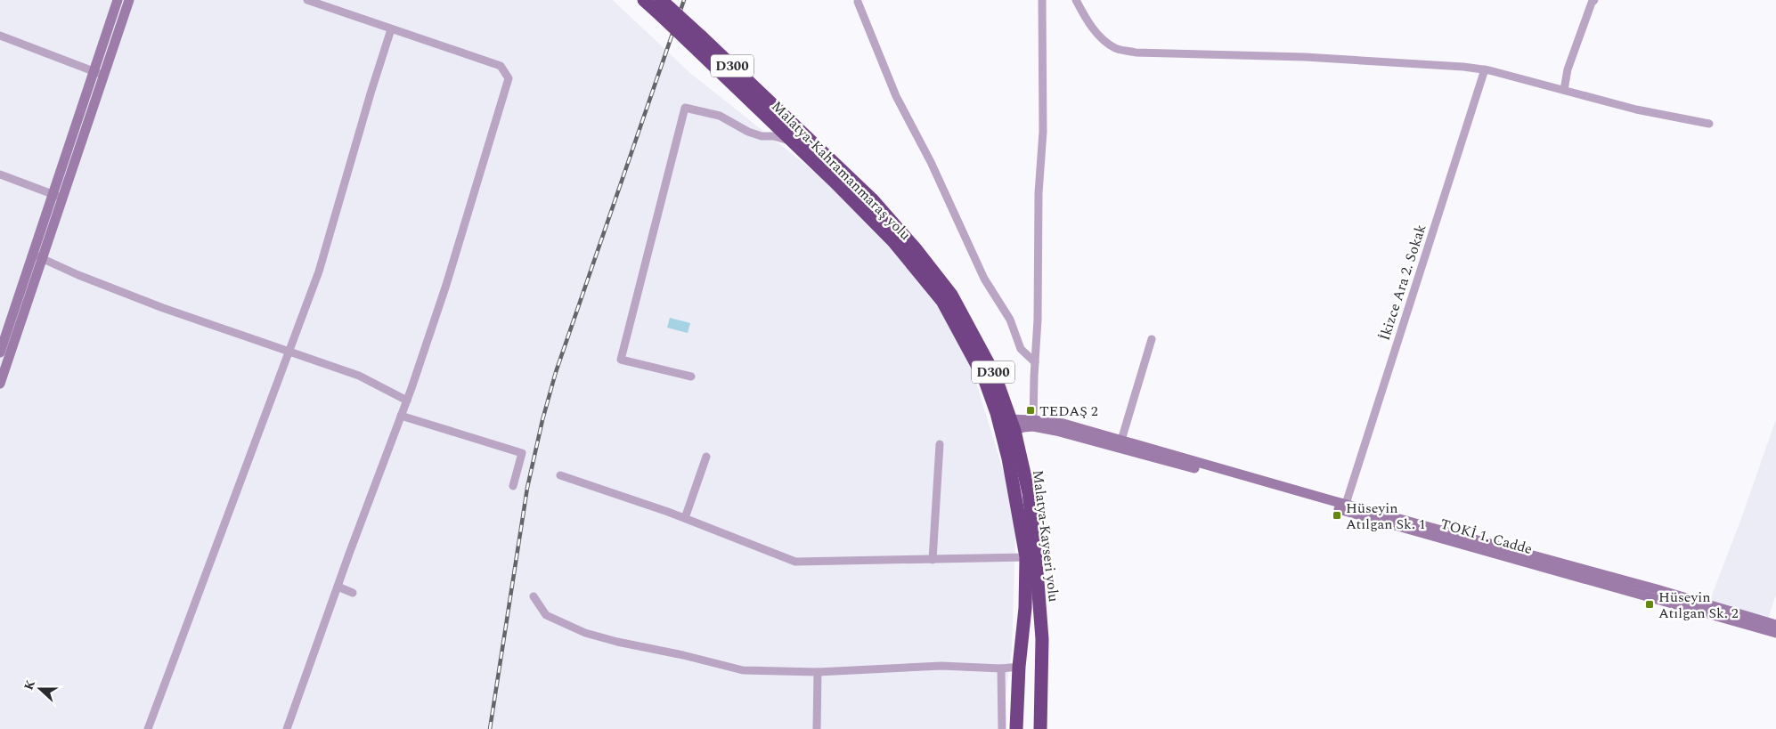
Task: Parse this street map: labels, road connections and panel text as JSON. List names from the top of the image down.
{
  "streets": {
    "highway": ["D300", "Malatya-Kahramanmaraş yolu", "Malatya-Kayseri yolu"],
    "main road": ["TOKİ 1. Cadde"],
    "street": ["İkizce Ara 2. Sokak"]
  },
  "crossings": [
    ["Malatya-Kahramanmaraş yolu", "Malatya-Kayseri yolu"],
    ["İkizce Ara 2. Sokak", "TOKİ 1. Cadde"]
  ],
  "places": {
    "transit": ["TEDAŞ 2", "Hüseyin Atılgan Sk. 1", "Hüseyin Atılgan Sk. 2"]
  },
  "north": "left"
}
